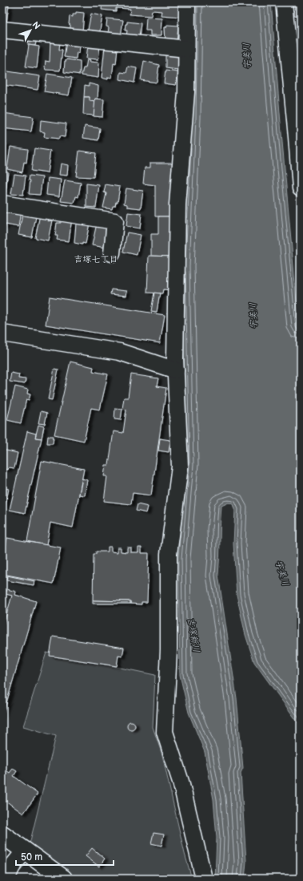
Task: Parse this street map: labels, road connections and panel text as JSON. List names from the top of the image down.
{
  "districts": ["吉塚七丁目"],
  "water": ["宇美川", "吉塚新川"],
  "scale_bar": "50 m",
  "north": "top right"
}
